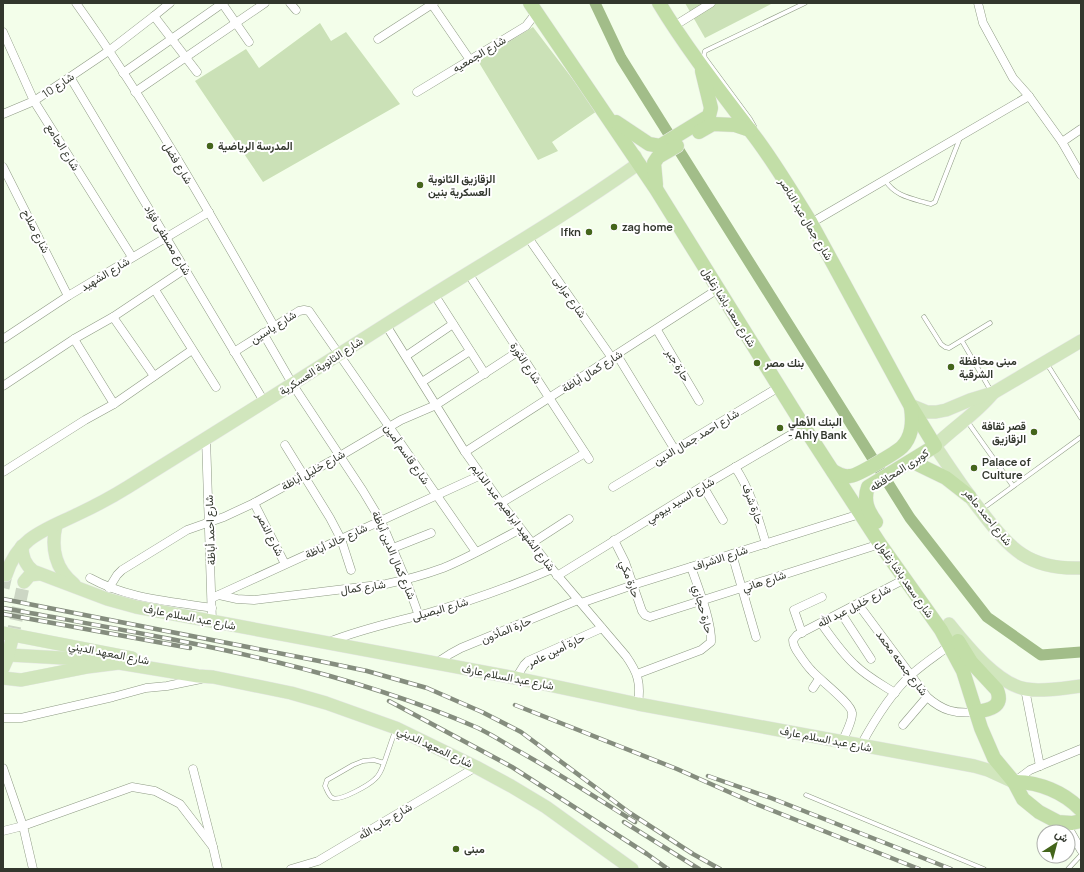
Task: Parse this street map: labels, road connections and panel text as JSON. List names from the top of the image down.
{
  "streets": {
    "highway": ["شارع جمال عبد الناصر", "شارع سعد باشا زغلول", "كوبرى المحافظه"],
    "main road": [
      "شارع الثانوية العسكرية",
      "شارع احمد ماهر",
      "شارع عبد السلام عارف",
      "شارع المعهد الديني"
    ],
    "street": [
      "شارع الجمعيه",
      "شارع 10",
      "شارع الجامع",
      "شارع فضل",
      "شارع صلاح",
      "شارع مصطفى فؤاد",
      "شارع الشهيد",
      "شارع عرابى",
      "شارع ياسين",
      "شارع الثورة",
      "حارة جبر",
      "شارع كمال أباظة",
      "شارع احمد جمال الدين",
      "شارع قاسم أمين",
      "شارع خليل أباظة",
      "شارع السيد بيومي",
      "حارة شرف",
      "شارع الشهيد ابراهيم عبد الدايم",
      "شارع احمد أباظة",
      "شارع النصر",
      "شارع خالد أباظة",
      "شارع كمال الدين أباظة",
      "شارع الاشراف",
      "حارة مكي",
      "شارع هاني",
      "شارع كمال",
      "شارع خليل عبد الله",
      "شارع البصيلى",
      "حارة حجازي",
      "حارة المأذون",
      "حارة أمين عامر",
      "شارع جمعه محمد",
      "شارع جاب الله"
    ]
  },
  "crossings": [
    ["شارع الجمعيه", "شارع سعد باشا زغلول"],
    ["شارع 10", "شارع الجامع"],
    ["شارع 10", "شارع فضل"],
    ["شارع 10", "شارع مصطفى فؤاد"],
    ["شارع الجامع", "شارع الشهيد"],
    ["شارع فضل", "شارع الشهيد"],
    ["شارع فضل", "شارع ياسين"],
    ["شارع جمال عبد الناصر", "كوبرى المحافظه"],
    ["شارع جمال عبد الناصر", "شارع احمد ماهر"],
    ["شارع صلاح", "شارع الشهيد"],
    ["شارع مصطفى فؤاد", "شارع الشهيد"],
    ["شارع مصطفى فؤاد", "شارع ياسين"],
    ["شارع مصطفى فؤاد", "شارع الثانوية العسكرية"],
    ["شارع عرابى", "شارع الثانوية العسكرية"],
    ["شارع عرابى", "شارع كمال أباظة"],
    ["شارع عرابى", "شارع احمد جمال الدين"],
    ["شارع سعد باشا زغلول", "شارع الثانوية العسكرية"],
    ["شارع سعد باشا زغلول", "شارع كمال أباظة"],
    ["شارع سعد باشا زغلول", "شارع احمد جمال الدين"],
    ["شارع سعد باشا زغلول", "كوبرى المحافظه"],
    ["شارع سعد باشا زغلول", "شارع السيد بيومي"],
    ["شارع سعد باشا زغلول", "شارع الاشراف"],
    ["شارع سعد باشا زغلول", "شارع هاني"],
    ["شارع سعد باشا زغلول", "شارع خليل عبد الله"],
    ["شارع سعد باشا زغلول", "شارع عبد السلام عارف"],
    ["شارع سعد باشا زغلول", "شارع جمعه محمد"],
    ["شارع ياسين", "شارع الثانوية العسكرية"],
    ["شارع ياسين", "شارع قاسم أمين"],
    ["شارع ياسين", "شارع كمال الدين أباظة"],
    ["شارع الثورة", "شارع الثانوية العسكرية"],
    ["شارع الثورة", "شارع كمال أباظة"],
    ["شارع الثورة", "شارع خليل أباظة"],
    ["شارع الثورة", "شارع الشهيد ابراهيم عبد الدايم"],
    ["حارة جبر", "شارع كمال أباظة"],
    ["شارع الثانوية العسكرية", "شارع قاسم أمين"],
    ["شارع الثانوية العسكرية", "شارع الشهيد ابراهيم عبد الدايم"],
    ["شارع الثانوية العسكرية", "شارع احمد أباظة"],
    ["شارع الثانوية العسكرية", "شارع كمال الدين أباظة"],
    ["شارع الثانوية العسكرية", "شارع عبد السلام عارف"],
    ["شارع كمال أباظة", "شارع الشهيد ابراهيم عبد الدايم"],
    ["شارع قاسم أمين", "شارع خليل أباظة"],
    ["شارع قاسم أمين", "شارع خالد أباظة"],
    ["شارع قاسم أمين", "شارع كمال"],
    ["شارع خليل أباظة", "شارع الشهيد ابراهيم عبد الدايم"],
    ["شارع خليل أباظة", "شارع احمد أباظة"],
    ["شارع خليل أباظة", "شارع النصر"],
    ["شارع خليل أباظة", "شارع كمال الدين أباظة"],
    ["شارع خليل أباظة", "شارع عبد السلام عارف"],
    ["كوبرى المحافظه", "شارع احمد ماهر"],
    ["كوبرى المحافظه", "شارع الاشراف"],
    ["شارع السيد بيومي", "حارة شرف"],
    ["شارع السيد بيومي", "شارع الشهيد ابراهيم عبد الدايم"],
    ["شارع السيد بيومي", "حارة مكي"],
    ["شارع السيد بيومي", "شارع البصيلى"],
    ["حارة شرف", "شارع الاشراف"],
    ["شارع الشهيد ابراهيم عبد الدايم", "شارع خالد أباظة"],
    ["شارع الشهيد ابراهيم عبد الدايم", "شارع الاشراف"],
    ["شارع الشهيد ابراهيم عبد الدايم", "شارع كمال"],
    ["شارع الشهيد ابراهيم عبد الدايم", "شارع البصيلى"],
    ["شارع الشهيد ابراهيم عبد الدايم", "حارة حجازي"],
    ["شارع الشهيد ابراهيم عبد الدايم", "شارع عبد السلام عارف"],
    ["شارع الشهيد ابراهيم عبد الدايم", "حارة المأذون"],
    ["شارع الشهيد ابراهيم عبد الدايم", "حارة أمين عامر"],
    ["شارع احمد أباظة", "شارع خالد أباظة"],
    ["شارع احمد أباظة", "شارع كمال"],
    ["شارع احمد أباظة", "شارع عبد السلام عارف"],
    ["شارع النصر", "شارع خالد أباظة"],
    ["شارع خالد أباظة", "شارع كمال الدين أباظة"],
    ["شارع خالد أباظة", "شارع كمال"],
    ["شارع كمال الدين أباظة", "شارع كمال"],
    ["شارع كمال الدين أباظة", "شارع البصيلى"],
    ["شارع الاشراف", "حارة مكي"],
    ["شارع الاشراف", "حارة حجازي"],
    ["شارع الاشراف", "حارة المأذون"],
    ["حارة مكي", "شارع هاني"],
    ["شارع هاني", "حارة حجازي"],
    ["شارع خليل عبد الله", "شارع جمعه محمد"],
    ["شارع البصيلى", "شارع عبد السلام عارف"],
    ["شارع عبد السلام عارف", "حارة المأذون"],
    ["شارع عبد السلام عارف", "حارة أمين عامر"],
    ["شارع المعهد الديني", "شارع جاب الله"]
  ],
  "places": [
    "المدرسة الرياضية",
    "الزقازيق الثانوية العسكرية بنين",
    "zag home",
    "lfkn",
    "بنك مصر",
    "مبنى محافظة الشرقية",
    "البنك الأهلي - Ahly Bank",
    "قصر ثقافة الزقازيق",
    "Palace of Culture",
    "مبنى"
  ],
  "north": "top right"
}
